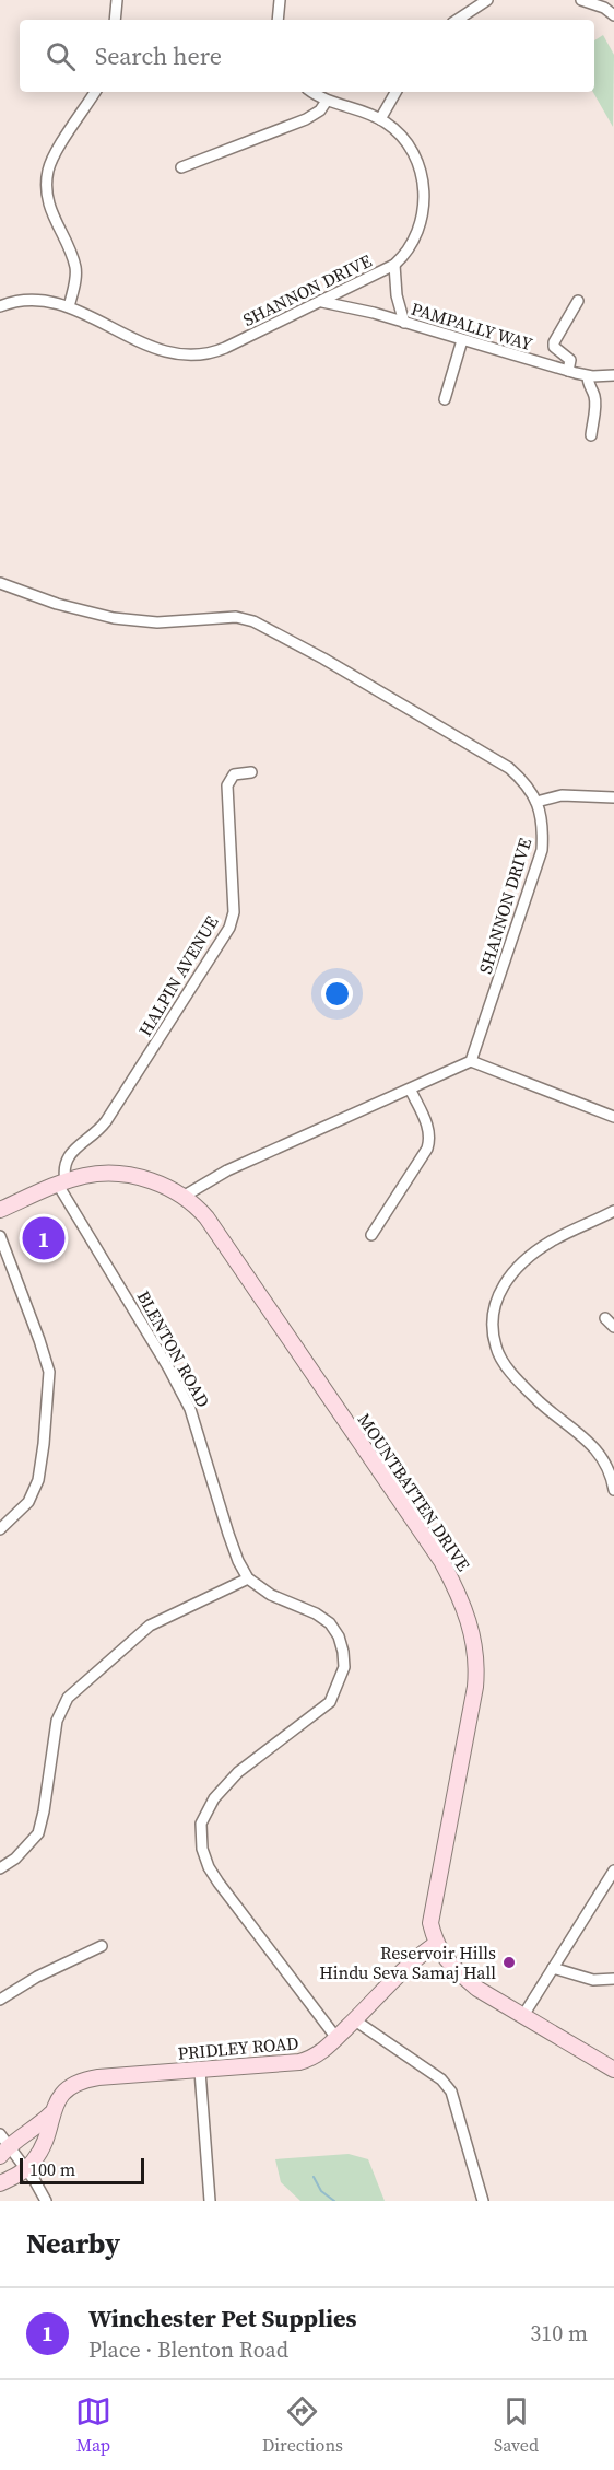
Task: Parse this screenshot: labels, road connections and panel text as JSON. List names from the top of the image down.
{
  "streets": {
    "main road": ["MOUNTBATTEN DRIVE", "PRIDLEY ROAD"],
    "street": [
      "SHANNON DRIVE",
      "PAMPALLY WAY",
      "HALPIN AVENUE",
      "BLENTON ROAD"
    ]
  },
  "crossings": [
    ["SHANNON DRIVE", "PAMPALLY WAY"],
    ["HALPIN AVENUE", "BLENTON ROAD"],
    ["HALPIN AVENUE", "MOUNTBATTEN DRIVE"],
    ["BLENTON ROAD", "MOUNTBATTEN DRIVE"],
    ["MOUNTBATTEN DRIVE", "PRIDLEY ROAD"]
  ],
  "places": ["Reservoir Hills Hindu Seva Samaj Hall"],
  "scale_bar": "100 m",
  "page": {
    "search": "Search here",
    "pins": "1",
    "scale": "100 m",
    "heading": "Nearby",
    "list": [
      {
        "mark": "1",
        "name": "Winchester Pet Supplies",
        "note": "Place · Blenton Road",
        "value": "310 m"
      }
    ],
    "nav": ["Map", "Directions", "Saved"]
  }
}
